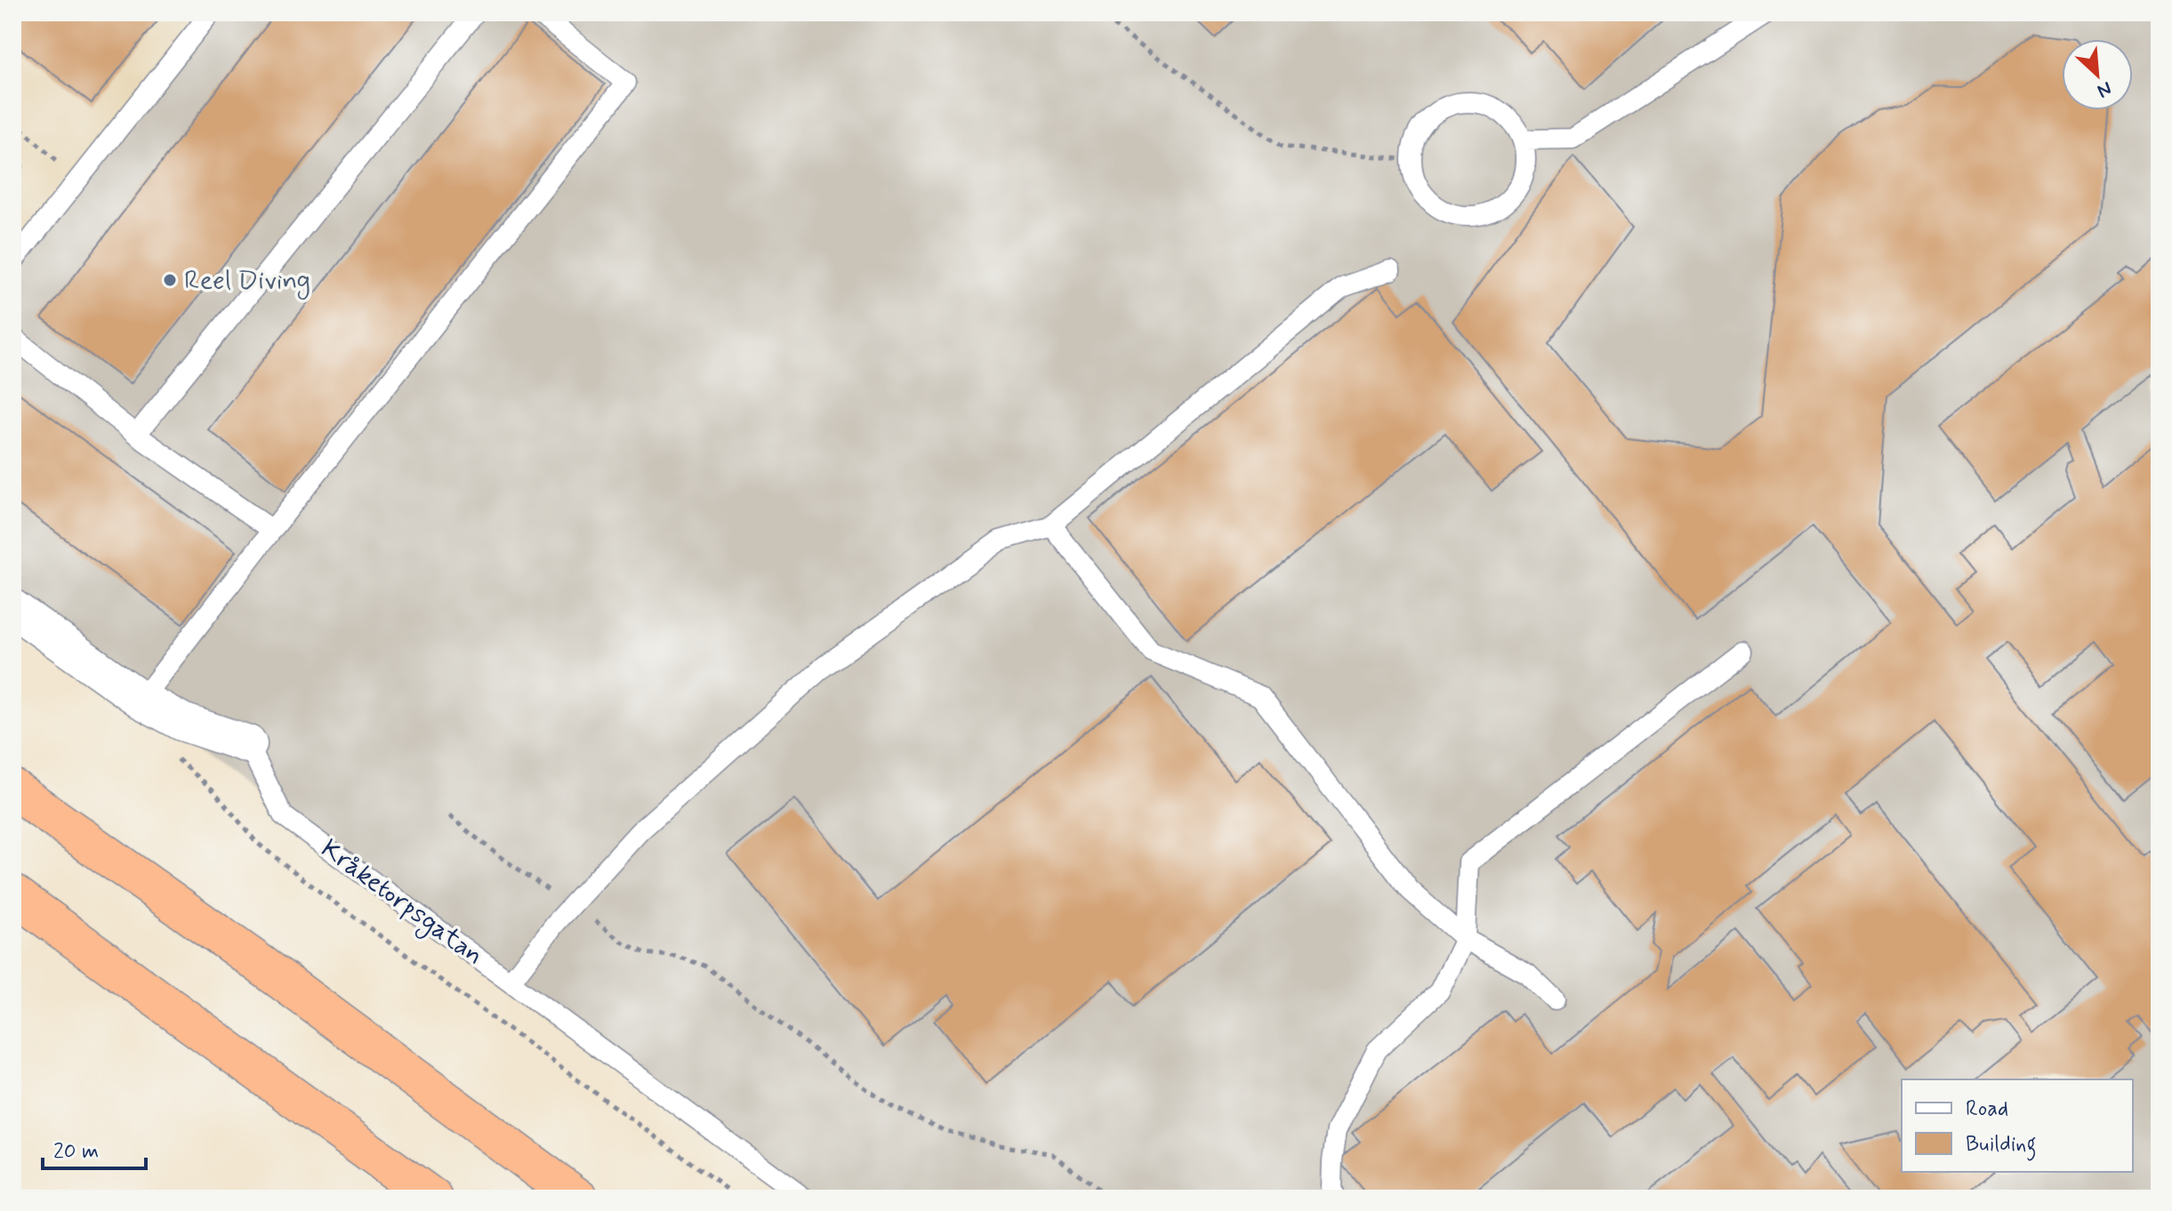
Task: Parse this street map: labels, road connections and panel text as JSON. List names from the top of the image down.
{
  "streets": {
    "street": ["Kråketorpsgatan"]
  },
  "places": ["Reel Diving"],
  "legend": ["Road", "Building"],
  "scale_bar": "20 m",
  "north": "bottom right"
}
